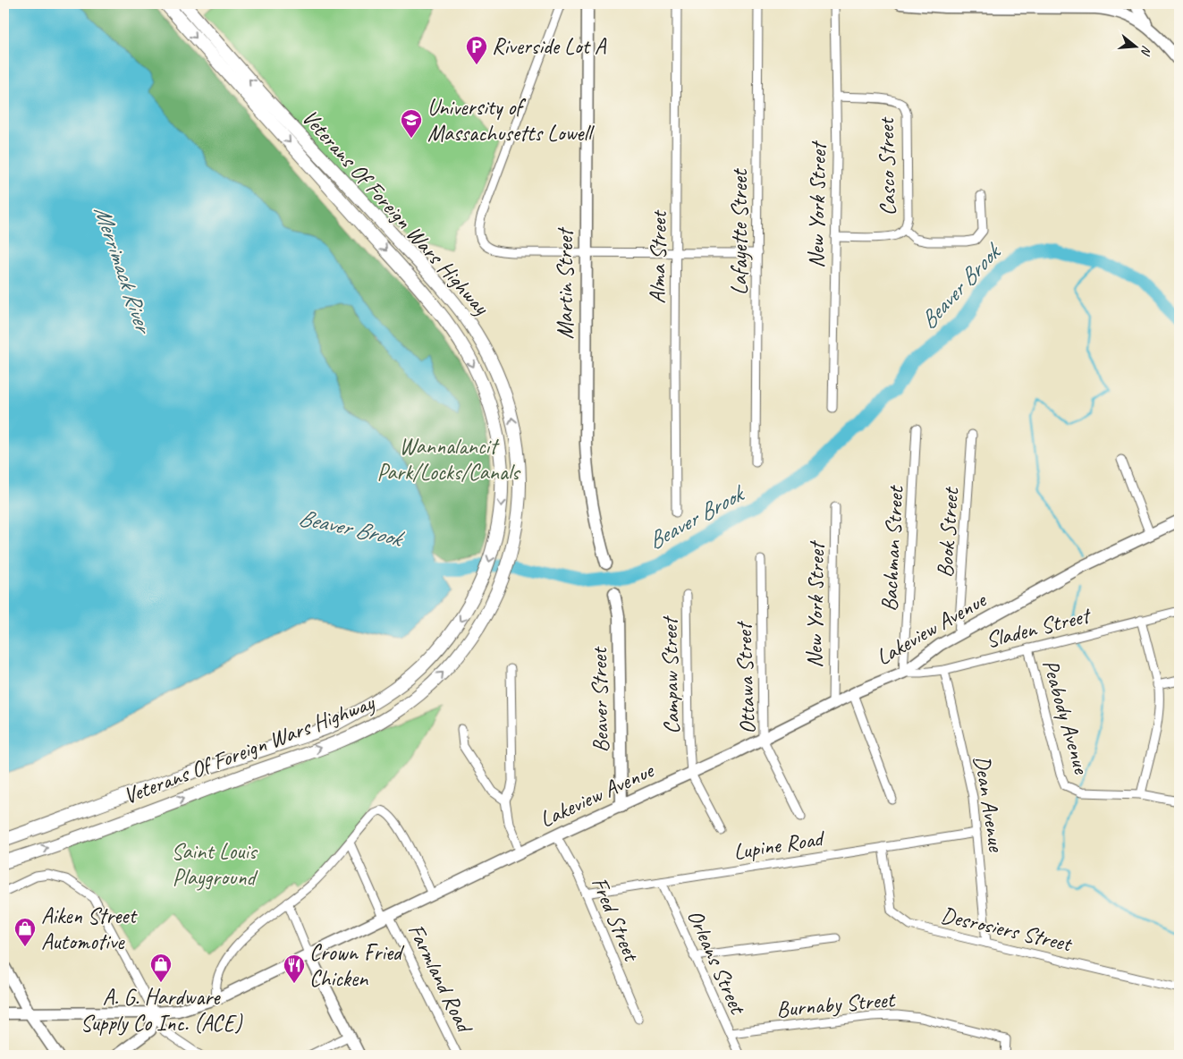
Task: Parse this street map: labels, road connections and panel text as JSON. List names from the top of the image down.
{
  "streets": {
    "main road": [
      "Veterans Of Foreign Wars Highway",
      "Martin Street",
      "Lakeview Avenue",
      "Beaver Street"
    ],
    "street": [
      "Casco Street",
      "New York Street",
      "Lafayette Street",
      "Alma Street",
      "Book Street",
      "Bachman Street",
      "Sladen Street",
      "Campaw Street",
      "Ottawa Street",
      "Peabody Avenue",
      "Dean Avenue",
      "Lupine Road",
      "Fred Street",
      "Desrosiers Street",
      "Orleans Street",
      "Farmland Road",
      "Burnaby Street"
    ]
  },
  "crossings": [
    ["Casco Street", "New York Street"],
    ["New York Street", "Lakeview Avenue"],
    ["Book Street", "Lakeview Avenue"],
    ["Bachman Street", "Sladen Street"],
    ["Bachman Street", "Lakeview Avenue"],
    ["Sladen Street", "Lakeview Avenue"],
    ["Sladen Street", "Peabody Avenue"],
    ["Sladen Street", "Dean Avenue"],
    ["Lakeview Avenue", "Campaw Street"],
    ["Lakeview Avenue", "Ottawa Street"],
    ["Lakeview Avenue", "Beaver Street"],
    ["Lakeview Avenue", "Fred Street"],
    ["Lakeview Avenue", "Farmland Road"],
    ["Dean Avenue", "Lupine Road"],
    ["Dean Avenue", "Desrosiers Street"],
    ["Lupine Road", "Fred Street"],
    ["Lupine Road", "Desrosiers Street"],
    ["Lupine Road", "Orleans Street"],
    ["Orleans Street", "Burnaby Street"]
  ],
  "water": ["Merrimack River", "Beaver Brook"],
  "parks": ["Wannalancit Park/Locks/Canals", "Saint Louis Playground"],
  "places": {
    "parking": ["Riverside Lot A"],
    "school or university": ["University of Massachusetts Lowell"],
    "shop": ["Aiken Street Automotive", "A. G. Hardware Supply Co Inc. (ACE)"],
    "restaurant": ["Crown Fried Chicken"]
  },
  "north": "right"
}
